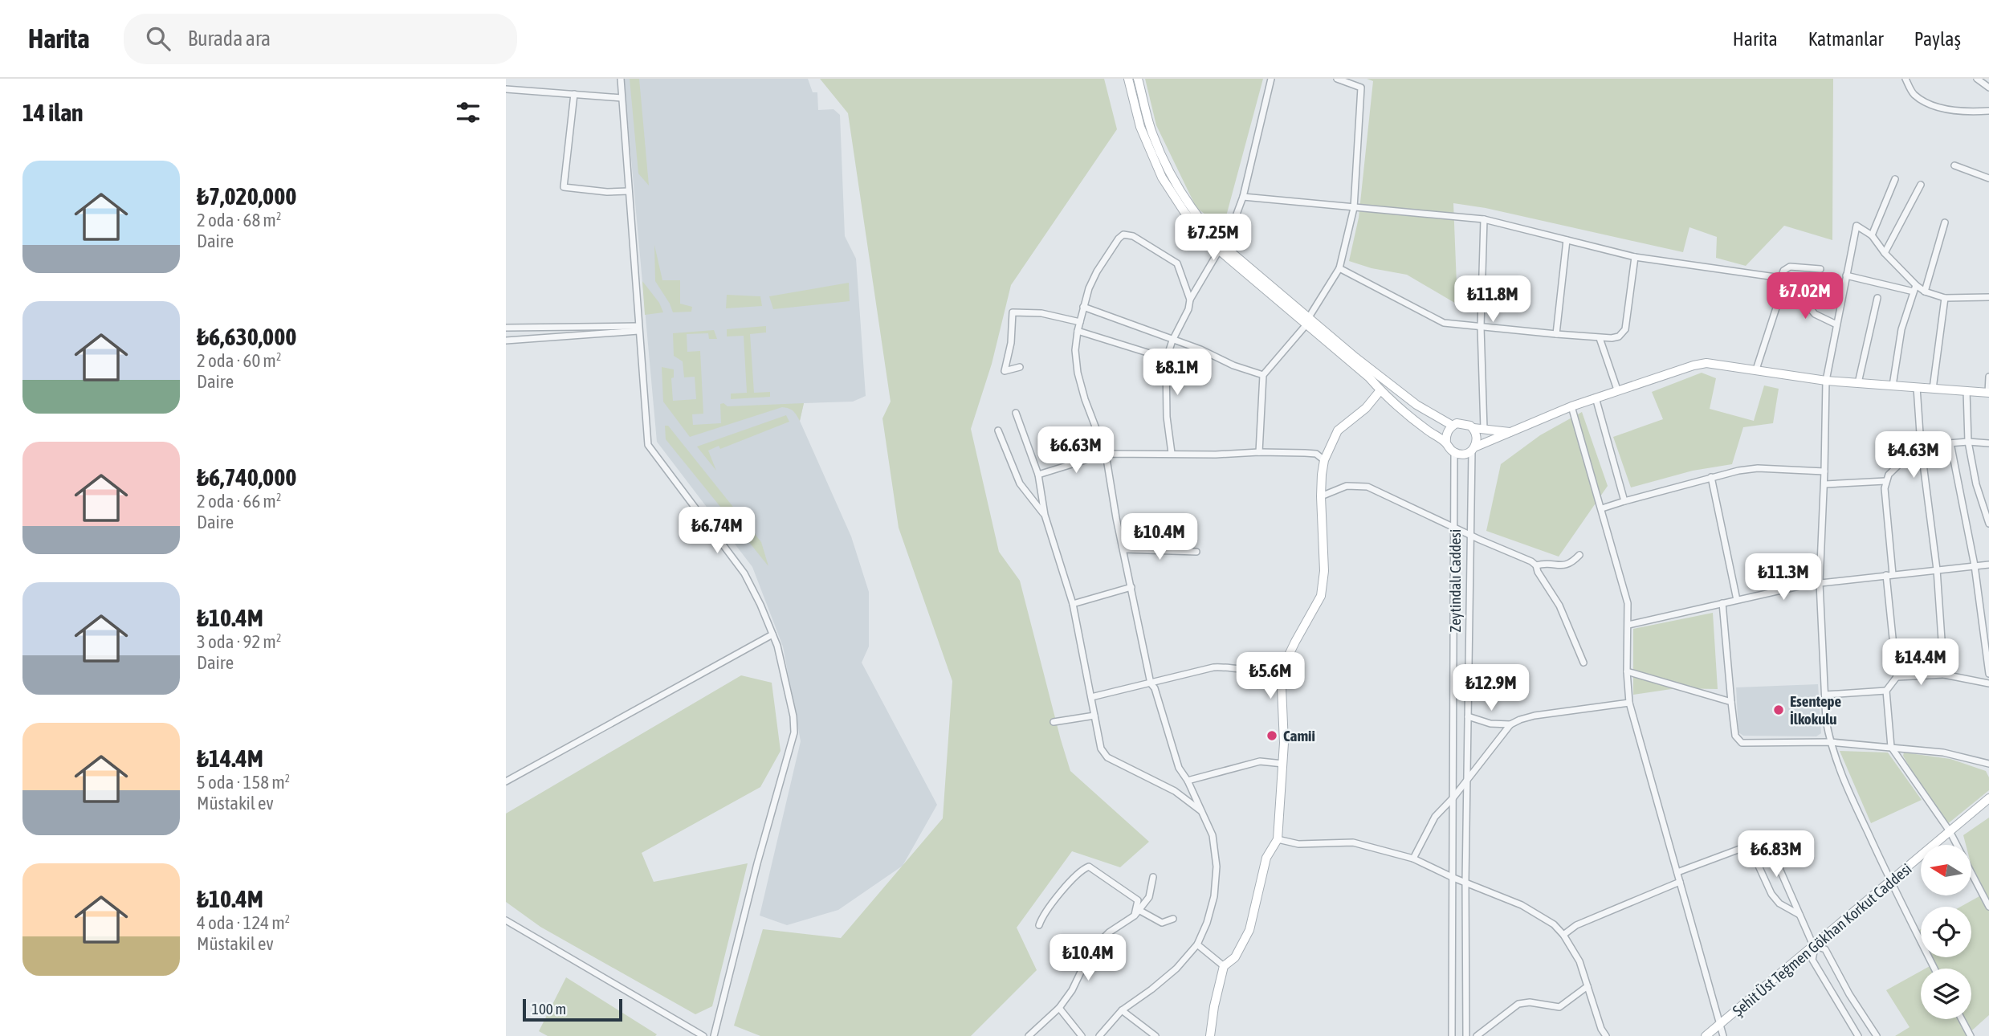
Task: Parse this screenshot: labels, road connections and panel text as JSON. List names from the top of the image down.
{
  "streets": {
    "street": ["Zeytindalı Caddesi", "Şehit Üst Teğmen Gökhan Korkut Caddesi"]
  },
  "places": ["Esentepe İlkokulu", "Camii"],
  "scale_bar": "100 m",
  "north": "left",
  "page": {
    "header": "Harita",
    "search": "Burada ara",
    "nav": ["Harita", "Katmanlar", "Paylaş"],
    "heading": "14 ilan",
    "list": [
      {
        "name": "₺7,020,000",
        "note": "2 oda · 68 m² · Daire"
      },
      {
        "name": "₺6,630,000",
        "note": "2 oda · 60 m² · Daire"
      },
      {
        "name": "₺6,740,000",
        "note": "2 oda · 66 m² · Daire"
      },
      {
        "name": "₺10.4M",
        "note": "3 oda · 92 m² · Daire"
      },
      {
        "name": "₺14.4M",
        "note": "5 oda · 158 m² · Müstakil ev"
      },
      {
        "name": "₺10.4M",
        "note": "4 oda · 124 m² · Müstakil ev"
      }
    ],
    "price": [
      "₺7.25M",
      "₺7.02M",
      "₺11.8M",
      "₺8.1M",
      "₺6.63M",
      "₺4.63M",
      "₺6.74M",
      "₺10.4M",
      "₺11.3M",
      "₺14.4M",
      "₺5.6M",
      "₺12.9M",
      "₺6.83M",
      "₺10.4M"
    ],
    "scale": "100 m"
  }
}
